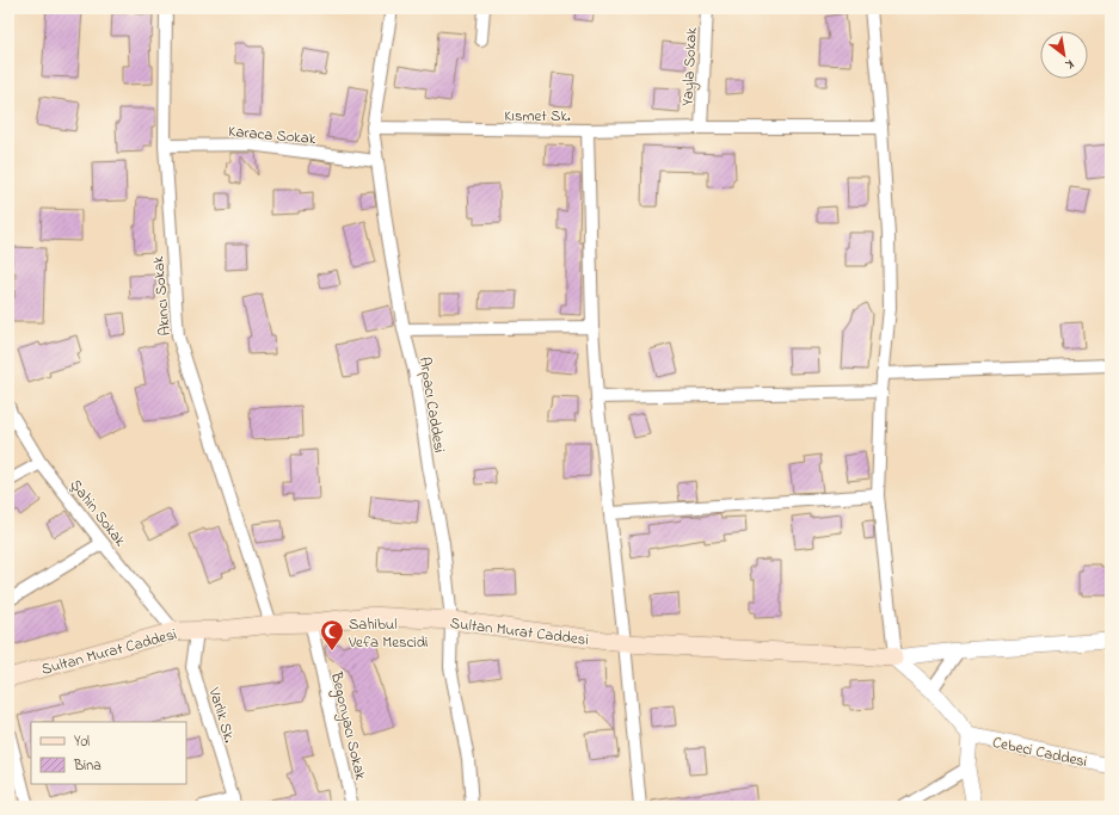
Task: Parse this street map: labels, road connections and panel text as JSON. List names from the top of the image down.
{
  "streets": {
    "main road": ["Sultan Murat Caddesi"],
    "street": [
      "Yayla Sokak",
      "Kısmet Sk.",
      "Karaca Sokak",
      "Akıncı Sokak",
      "Arpacı Caddesi",
      "Şahin Sokak",
      "Varlık Sk.",
      "Begonyacı Sokak",
      "Cebeci Caddesi"
    ]
  },
  "crossings": [
    ["Yayla Sokak", "Kısmet Sk."],
    ["Kısmet Sk.", "Arpacı Caddesi"],
    ["Karaca Sokak", "Akıncı Sokak"],
    ["Karaca Sokak", "Arpacı Caddesi"],
    ["Akıncı Sokak", "Sultan Murat Caddesi"],
    ["Arpacı Caddesi", "Sultan Murat Caddesi"],
    ["Şahin Sokak", "Sultan Murat Caddesi"],
    ["Sultan Murat Caddesi", "Varlık Sk."],
    ["Sultan Murat Caddesi", "Begonyacı Sokak"]
  ],
  "places": {
    "mosque": ["Sahibul Vefa Mescidi"]
  },
  "legend": ["Yol", "Bina"],
  "north": "bottom right"
}
